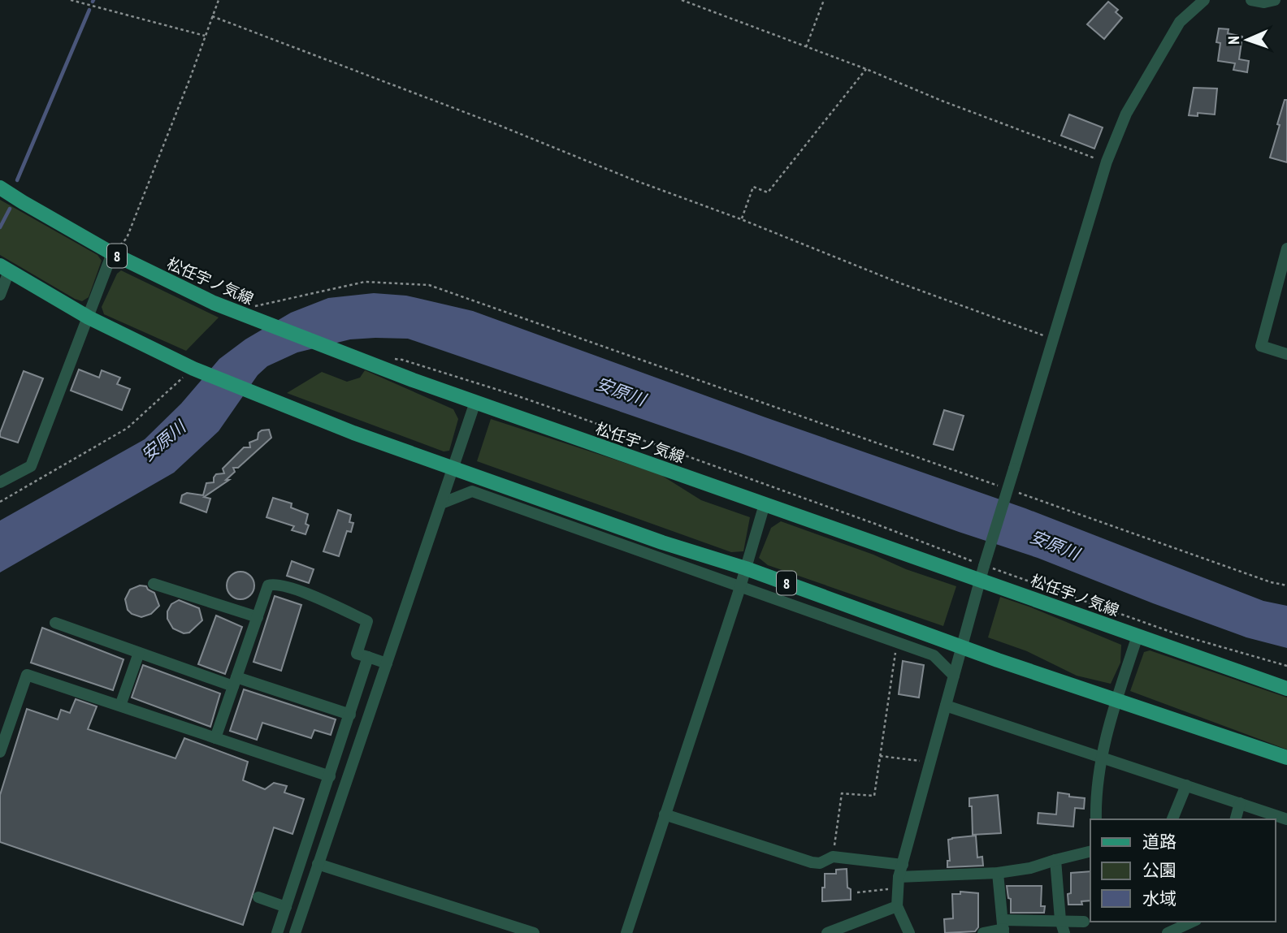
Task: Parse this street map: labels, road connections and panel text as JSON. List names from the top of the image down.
{
  "streets": {
    "main road": ["8", "松任宇ノ気線"]
  },
  "water": ["安原川"],
  "legend": ["道路", "公園", "水域"],
  "north": "left"
}
